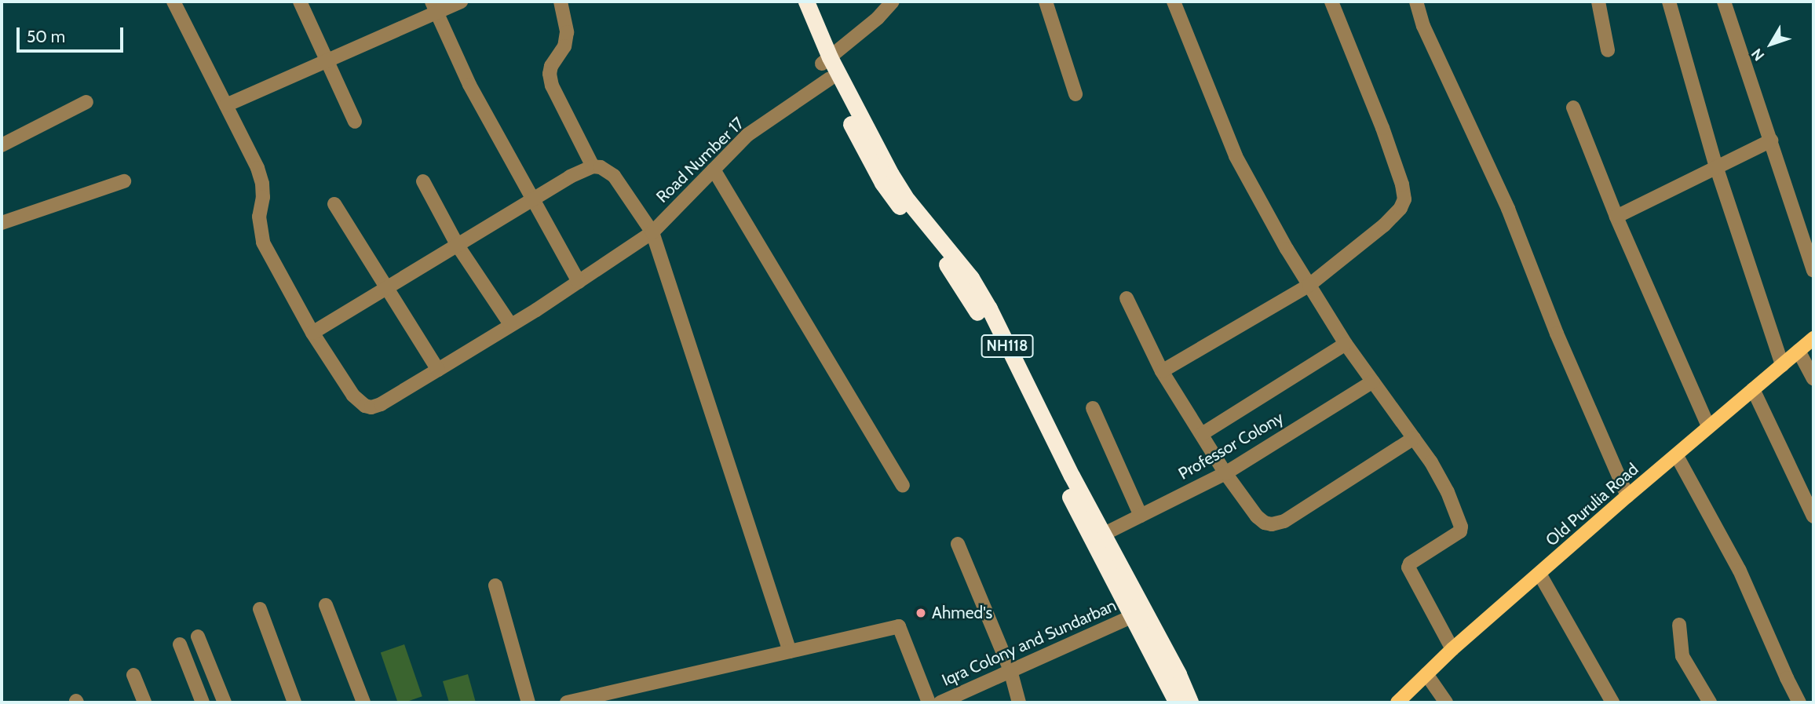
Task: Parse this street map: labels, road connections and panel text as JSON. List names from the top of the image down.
{
  "streets": {
    "highway": ["NH118"],
    "main road": ["Old Purulia Road"],
    "street": ["Road Number 17", "Professor Colony", "Iqra Colony and Sundarban"]
  },
  "crossings": [
    ["Road Number 17", "NH118"],
    ["NH118", "Professor Colony"],
    ["NH118", "Iqra Colony and Sundarban"]
  ],
  "places": ["Ahmed's"],
  "scale_bar": "50 m",
  "north": "bottom left"
}
